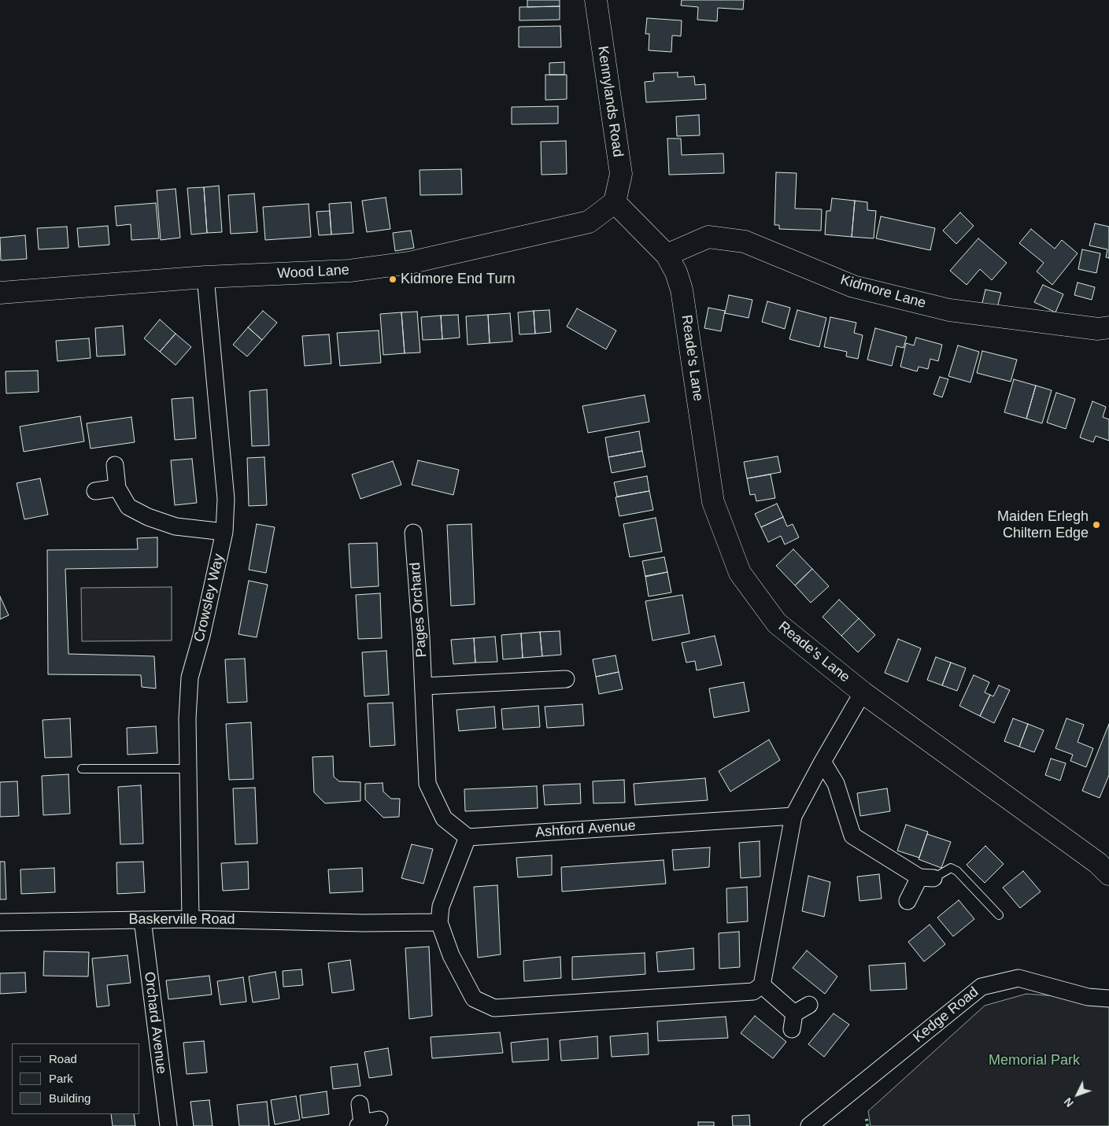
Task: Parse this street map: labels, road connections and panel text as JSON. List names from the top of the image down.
{
  "streets": {
    "street": [
      "Kennylands Road",
      "Wood Lane",
      "Kidmore Lane",
      "Reade's Lane",
      "Crowsley Way",
      "Pages Orchard",
      "Ashford Avenue",
      "Baskerville Road",
      "Kedge Road",
      "Orchard Avenue"
    ]
  },
  "crossings": [
    ["Kennylands Road", "Wood Lane"],
    ["Kennylands Road", "Reade's Lane"],
    ["Wood Lane", "Reade's Lane"],
    ["Wood Lane", "Crowsley Way"],
    ["Kidmore Lane", "Reade's Lane"],
    ["Crowsley Way", "Baskerville Road"],
    ["Pages Orchard", "Ashford Avenue"],
    ["Baskerville Road", "Orchard Avenue"]
  ],
  "parks": ["Memorial Park"],
  "places": ["Kidmore End Turn", "Maiden Erlegh Chiltern Edge"],
  "legend": ["Road", "Park", "Building"],
  "north": "bottom left"
}
